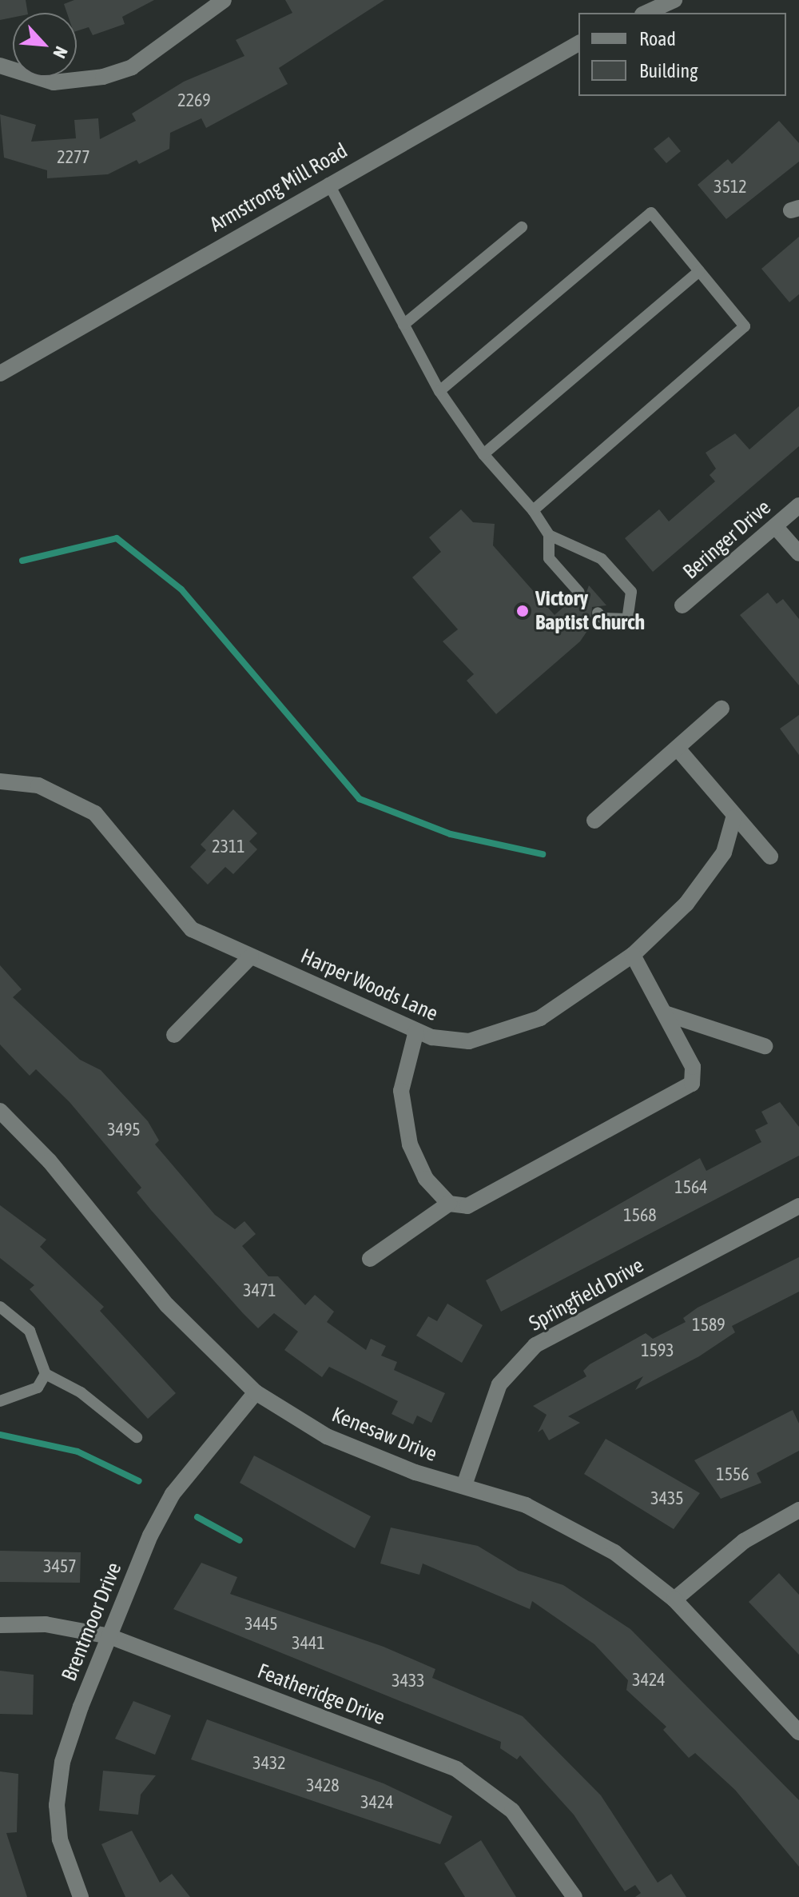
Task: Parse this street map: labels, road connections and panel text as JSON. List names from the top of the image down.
{
  "streets": {
    "street": [
      "Armstrong Mill Road",
      "Beringer Drive",
      "Harper Woods Lane",
      "Springfield Drive",
      "Kenesaw Drive",
      "Brentmoor Drive",
      "Featheridge Drive"
    ]
  },
  "crossings": [
    ["Springfield Drive", "Kenesaw Drive"],
    ["Kenesaw Drive", "Brentmoor Drive"],
    ["Brentmoor Drive", "Featheridge Drive"]
  ],
  "places": ["Victory Baptist Church"],
  "house_numbers": [
    "2269",
    "2277",
    "3512",
    "2311",
    "3495",
    "1564",
    "1568",
    "3471",
    "1589",
    "1593",
    "1556",
    "3435",
    "3457",
    "3445",
    "3441",
    "3424",
    "3433",
    "3432",
    "3428",
    "3424"
  ],
  "legend": ["Road", "Building"],
  "north": "bottom right"
}
